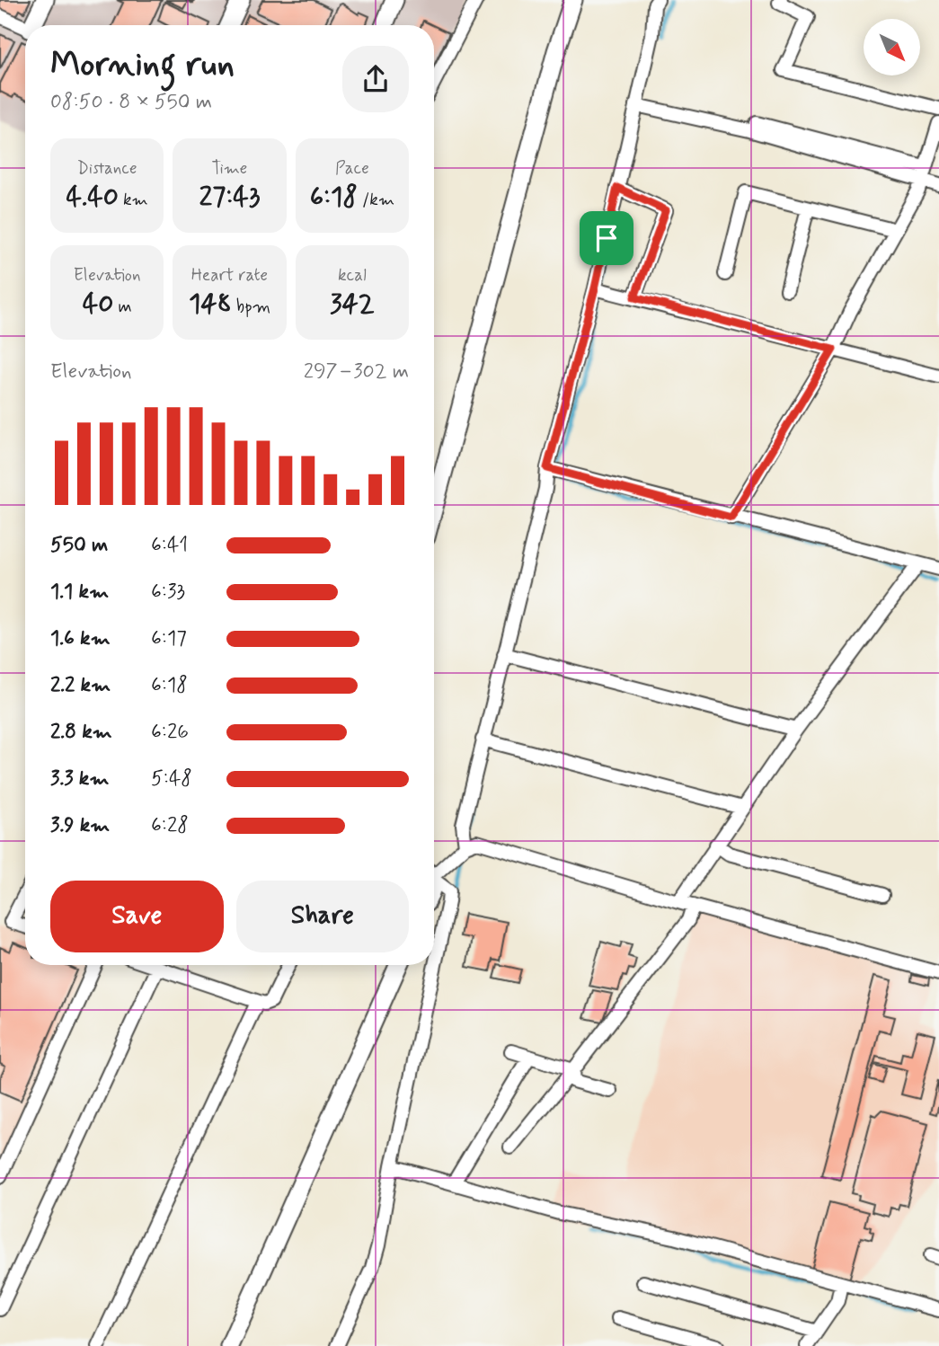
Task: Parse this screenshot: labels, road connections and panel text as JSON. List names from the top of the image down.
{
  "north": "bottom right",
  "page": {
    "heading": ["Morning run", "08:50 · 8 × 550 m"],
    "stats": [
      ["Distance", "4.40 km"],
      ["Time", "27:43"],
      ["Pace", "6:18 /km"],
      ["Elevation", "40 m"],
      ["Heart rate", "148 bpm"],
      ["kcal", "342"]
    ],
    "chart": ["Elevation", "297–302 m"],
    "list": [
      {
        "name": "550 m",
        "note": "6:41"
      },
      {
        "name": "1.1 km",
        "note": "6:33"
      },
      {
        "name": "1.6 km",
        "note": "6:17"
      },
      {
        "name": "2.2 km",
        "note": "6:18"
      },
      {
        "name": "2.8 km",
        "note": "6:26"
      },
      {
        "name": "3.3 km",
        "note": "5:48"
      },
      {
        "name": "3.9 km",
        "note": "6:28"
      }
    ],
    "buttons": ["Save", "Share"]
  }
}
